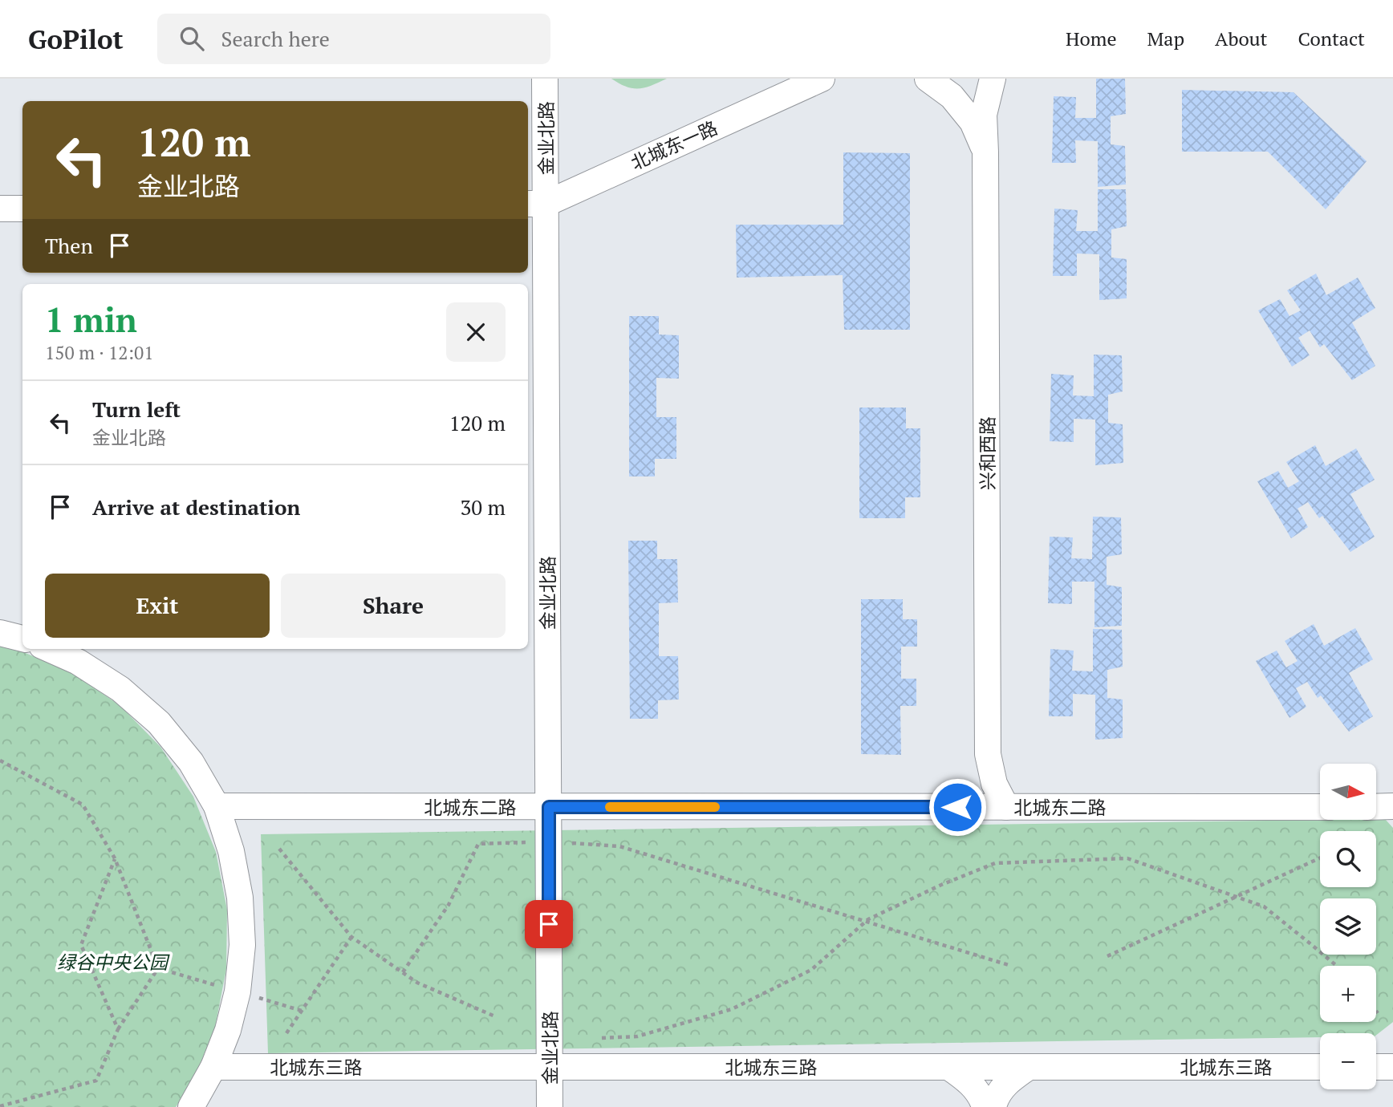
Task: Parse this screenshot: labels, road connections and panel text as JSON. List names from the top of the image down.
{
  "streets": {
    "street": [
      "金业北路",
      "北城东一路",
      "兴和西路",
      "北城东二路",
      "北城东三路"
    ]
  },
  "crossings": [
    ["金业北路", "北城东一路"],
    ["金业北路", "北城东二路"],
    ["金业北路", "北城东三路"]
  ],
  "parks": ["绿谷中央公园"],
  "north": "right",
  "page": {
    "header": "GoPilot",
    "search": "Search here",
    "nav": [
      "Home",
      "Map",
      "About",
      "Contact"
    ],
    "turn": ["120 m", "金业北路"],
    "then": "Then",
    "heading": ["1 min", "150 m · 12:01"],
    "list": [
      {
        "name": "Turn left",
        "note": "金业北路",
        "value": "120 m"
      },
      {
        "name": "Arrive at destination",
        "value": "30 m"
      }
    ],
    "buttons": ["Exit", "Share"],
    "map_buttons": ["+", "−"]
  }
}
